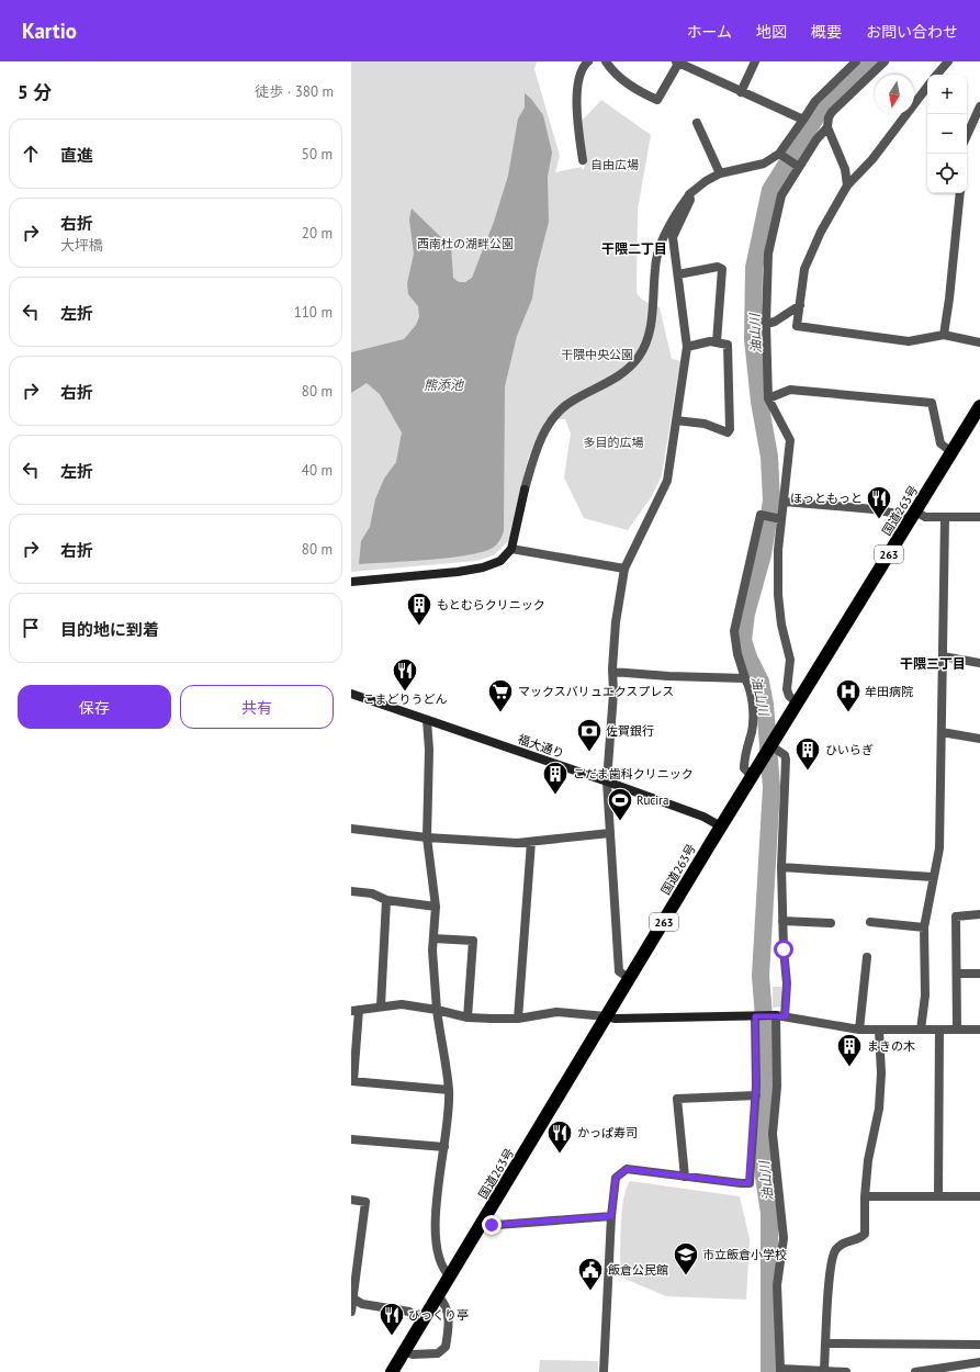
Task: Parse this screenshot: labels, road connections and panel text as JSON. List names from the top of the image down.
{
  "streets": {
    "highway": ["国道263号", "263"],
    "street": ["福大通り"]
  },
  "crossings": [
    ["国道263号", "福大通り"]
  ],
  "districts": ["干隈二丁目", "干隈三丁目"],
  "water": ["油山川", "熊添池"],
  "parks": [
    "自由広場",
    "西南杜の湖畔公園",
    "干隈中央公園",
    "多目的広場"
  ],
  "places": {
    "restaurant": [
      "ほっともっと",
      "こまどりうどん",
      "かっぱ寿司",
      "びっくり亭"
    ],
    "building": [
      "もとむらクリニック",
      "ひいらぎ",
      "こだま歯科クリニック",
      "まきの木"
    ],
    "supermarket": ["マックスバリュエクスプレス"],
    "hospital": ["牟田病院"],
    "bank": ["佐賀銀行"],
    "sports": ["Rucira"],
    "school or university": ["市立飯倉小学校"],
    "public building": ["飯倉公民館"]
  },
  "north": "bottom",
  "page": {
    "header": "Kartio",
    "nav": [
      "ホーム",
      "地図",
      "概要",
      "お問い合わせ"
    ],
    "heading": ["5 分", "徒歩 · 380 m"],
    "map_buttons": ["+", "−"],
    "list": [
      ["直進", "50 m"],
      ["右折", "大坪橋", "20 m"],
      ["左折", "110 m"],
      ["右折", "80 m"],
      ["左折", "40 m"],
      ["右折", "80 m"],
      "目的地に到着"
    ],
    "buttons": ["保存", "共有"]
  }
}
